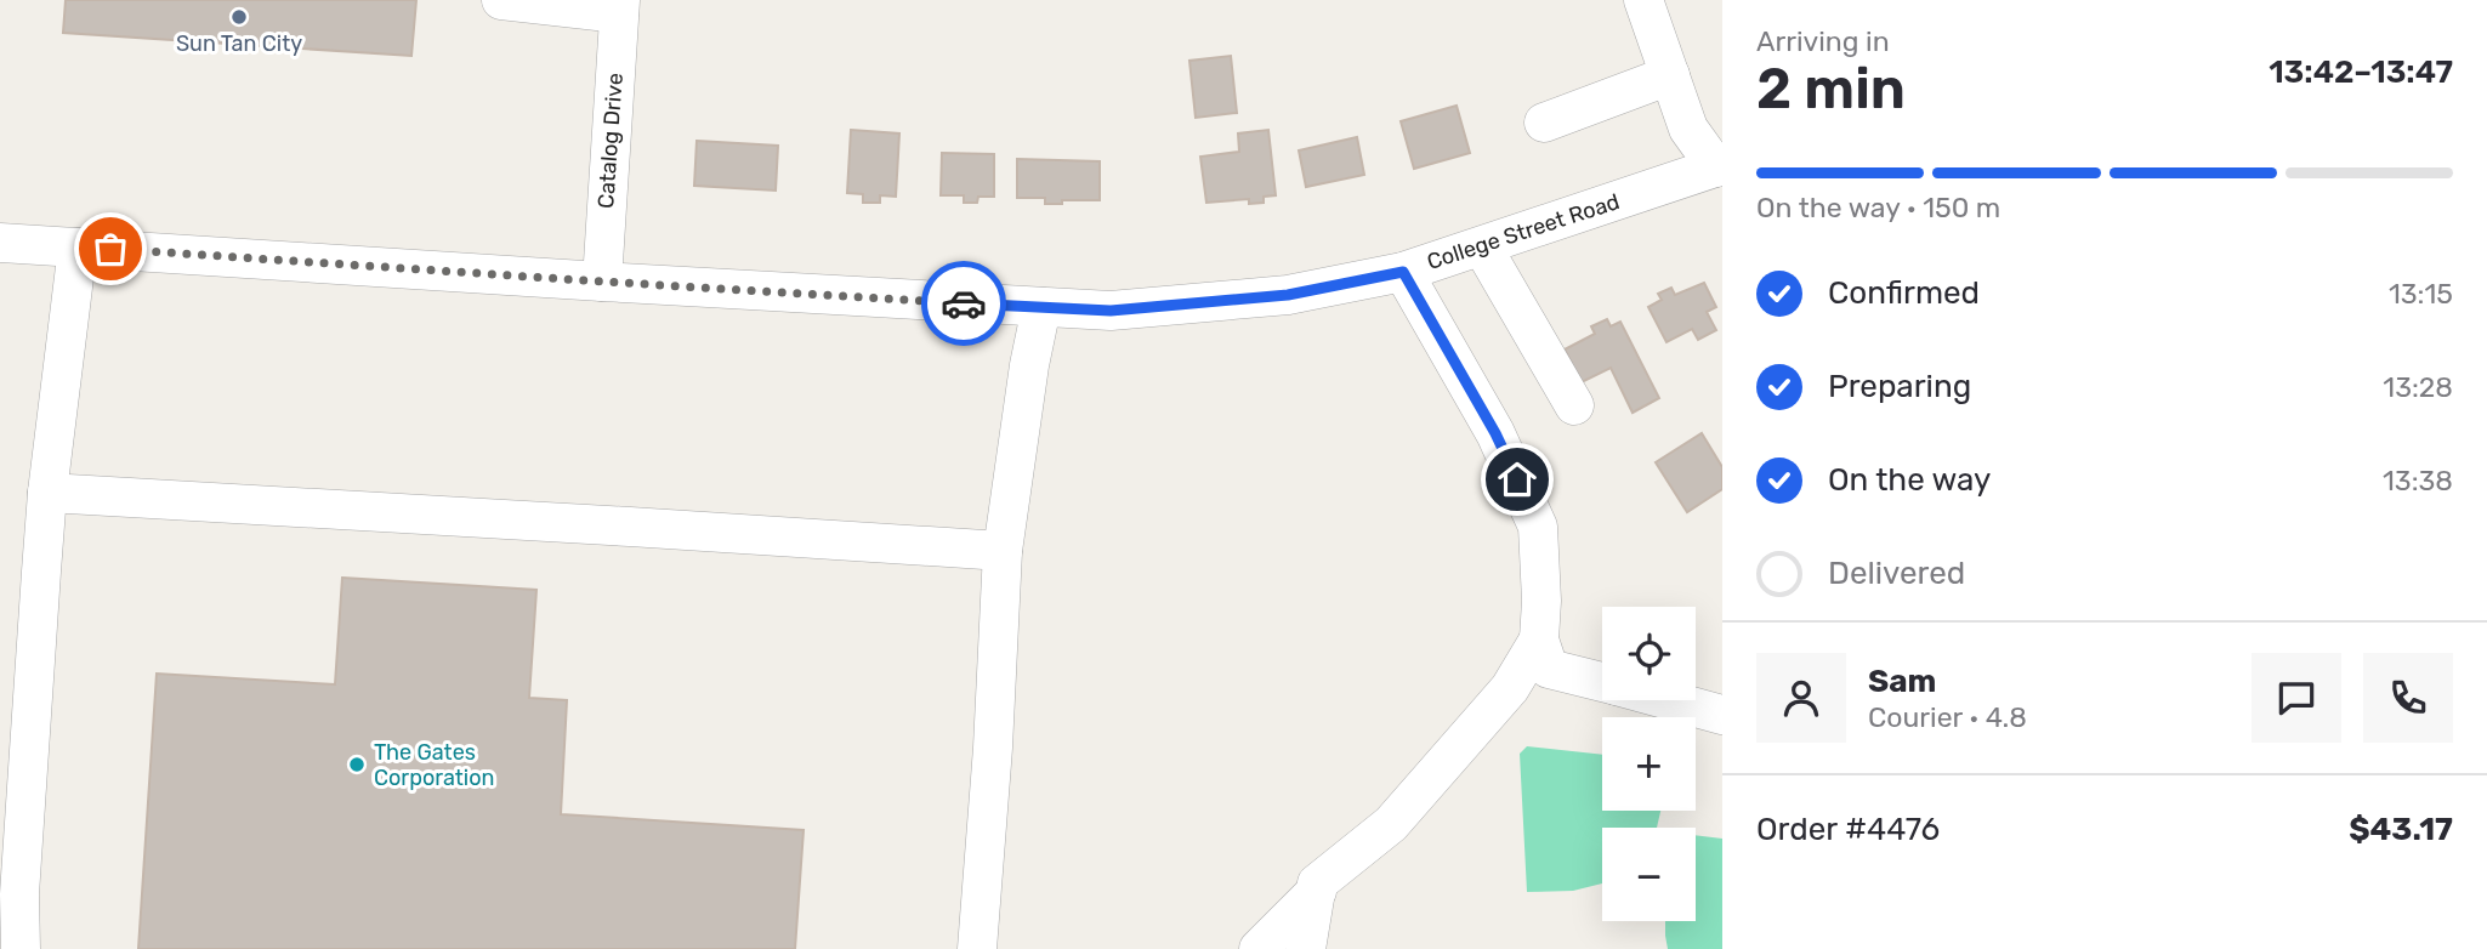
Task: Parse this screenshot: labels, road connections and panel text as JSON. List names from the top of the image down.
{
  "streets": {
    "street": ["Catalog Drive", "College Street Road"]
  },
  "crossings": [
    ["Catalog Drive", "College Street Road"]
  ],
  "places": ["Sun Tan City", "The Gates Corporation"],
  "page": {
    "heading": ["2 min", "Arriving in", "13:42–13:47"],
    "panel": [
      "Sam",
      "Courier · 4.8",
      "Order #4476",
      "$43.17"
    ],
    "bar": "On the way · 150 m",
    "list": [
      ["Confirmed", "13:15"],
      ["Preparing", "13:28"],
      ["On the way", "13:38"],
      "Delivered"
    ],
    "map_buttons": ["+", "−"]
  }
}
